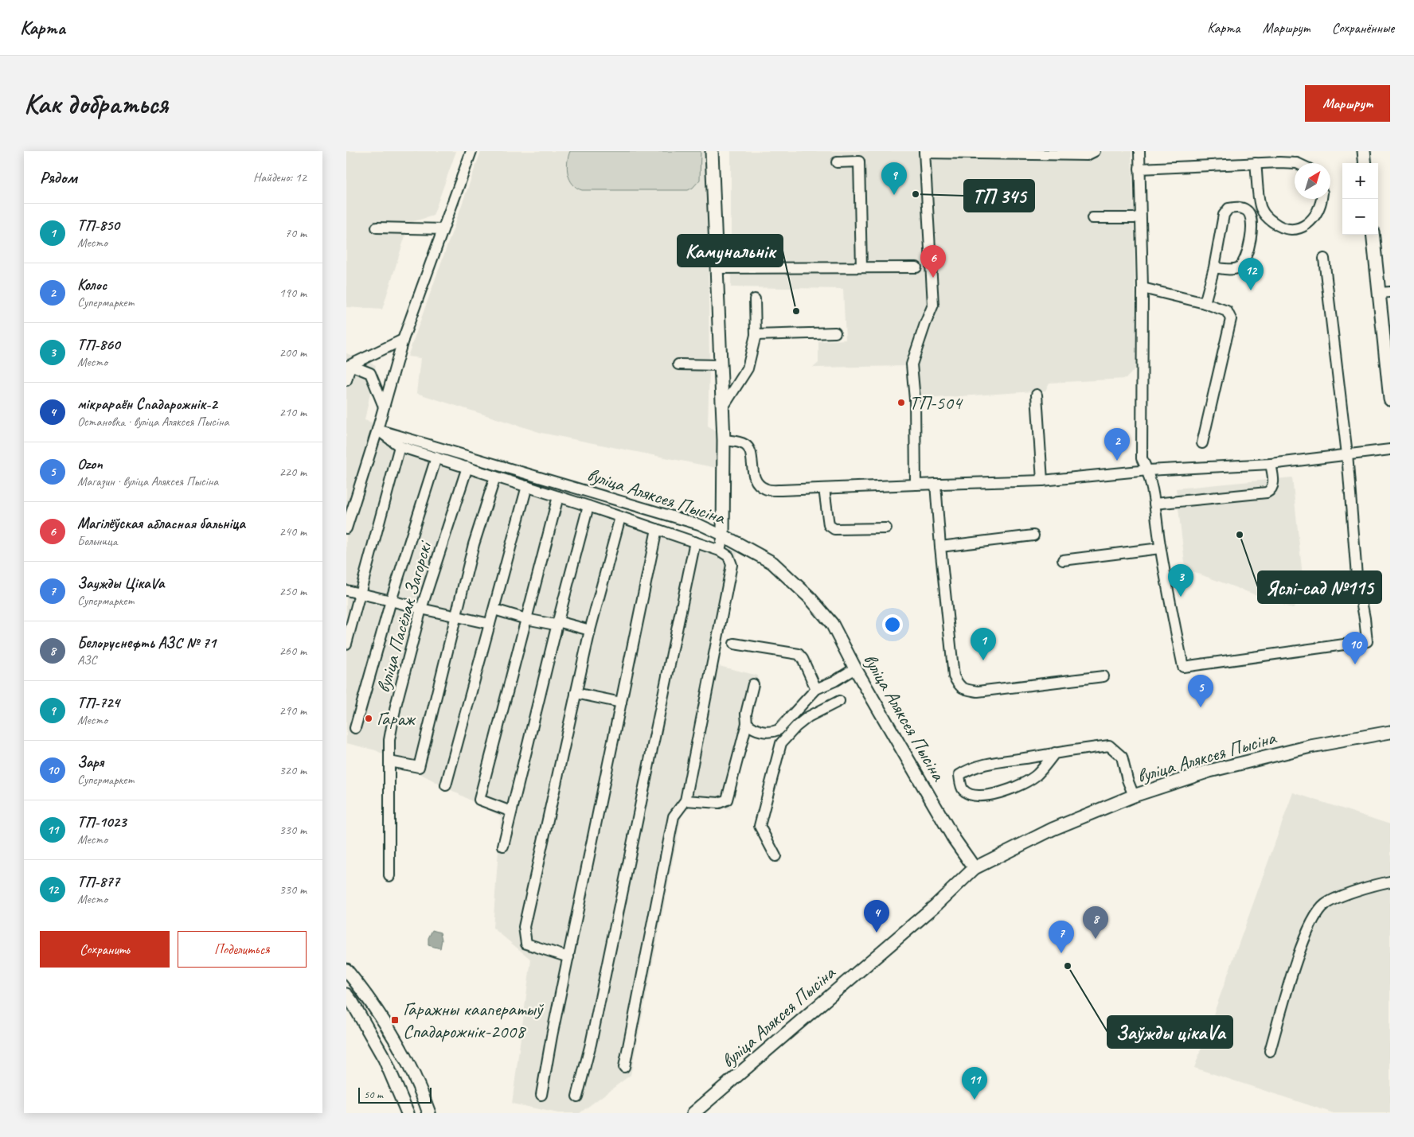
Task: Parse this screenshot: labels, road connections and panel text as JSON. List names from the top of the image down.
{
  "streets": {
    "main road": ["вуліца Аляксея Пысіна"],
    "street": ["вуліца Пасёлак Загорскі"]
  },
  "places": {
    "other": [
      "ТП 345",
      "Камунальнік",
      "ТП-504",
      "Яслі-сад №115",
      "Гараж",
      "Заўжды цікаVа"
    ],
    "transit": ["Гаражны кааператыў Спадарожнік-2008"]
  },
  "scale_bar": "50 m",
  "north": "top right",
  "page": {
    "header": "Карта",
    "nav": ["Карта", "Маршрут", "Сохранённые"],
    "buttons": [
      "Маршрут",
      ["Сохранить", "Поделиться"]
    ],
    "title": "Как добраться",
    "heading": ["Рядом", "Найдено: 12"],
    "pins": [
      "9",
      "6",
      "12",
      "2",
      "3",
      "1",
      "10",
      "5",
      "4",
      "8",
      "7",
      "11"
    ],
    "map_buttons": ["+", "−"],
    "list": [
      {
        "mark": "1",
        "name": "ТП-850",
        "note": "Место",
        "value": "70 m"
      },
      {
        "mark": "2",
        "name": "Колос",
        "note": "Супермаркет",
        "value": "190 m"
      },
      {
        "mark": "3",
        "name": "ТП-860",
        "note": "Место",
        "value": "200 m"
      },
      {
        "mark": "4",
        "name": "мікрараён Спадарожнік-2",
        "note": "Остановка · вуліца Аляксея Пысіна",
        "value": "210 m"
      },
      {
        "mark": "5",
        "name": "Ozon",
        "note": "Магазин · вуліца Аляксея Пысіна",
        "value": "220 m"
      },
      {
        "mark": "6",
        "name": "Магілёўская абласная бальніца",
        "note": "Больница",
        "value": "240 m"
      },
      {
        "mark": "7",
        "name": "Заужды ЦікаVа",
        "note": "Супермаркет",
        "value": "250 m"
      },
      {
        "mark": "8",
        "name": "Белоруснефть АЗС № 71",
        "note": "АЗС",
        "value": "260 m"
      },
      {
        "mark": "9",
        "name": "ТП-724",
        "note": "Место",
        "value": "290 m"
      },
      {
        "mark": "10",
        "name": "Заря",
        "note": "Супермаркет",
        "value": "320 m"
      },
      {
        "mark": "11",
        "name": "ТП-1023",
        "note": "Место",
        "value": "330 m"
      },
      {
        "mark": "12",
        "name": "ТП-877",
        "note": "Место",
        "value": "330 m"
      }
    ],
    "scale": "50 m"
  }
}
